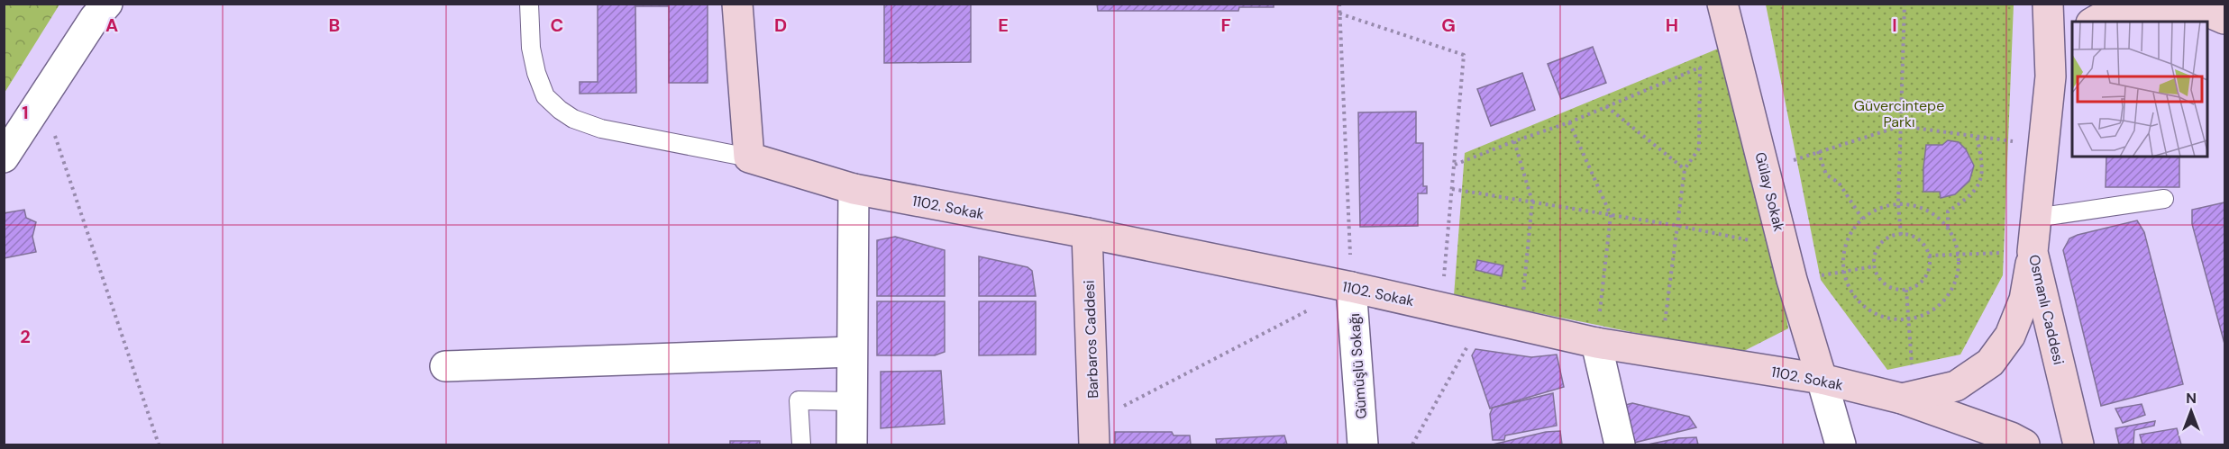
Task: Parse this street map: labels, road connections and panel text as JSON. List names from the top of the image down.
{
  "streets": {
    "main road": [
      "Gülay Sokak",
      "1102. Sokak",
      "Osmanlı Caddesi",
      "Barbaros Caddesi"
    ],
    "street": ["Gümüşlü Sokağı"]
  },
  "crossings": [
    ["Gülay Sokak", "1102. Sokak"],
    ["1102. Sokak", "Barbaros Caddesi"],
    ["1102. Sokak", "Gümüşlü Sokağı"]
  ],
  "parks": ["Güvercintepe Parkı"],
  "north": "top",
  "grid": {
    "columns": [
      "A",
      "B",
      "C",
      "D",
      "E",
      "F",
      "G",
      "H",
      "I"
    ],
    "rows": ["1", "2"]
  }
}
